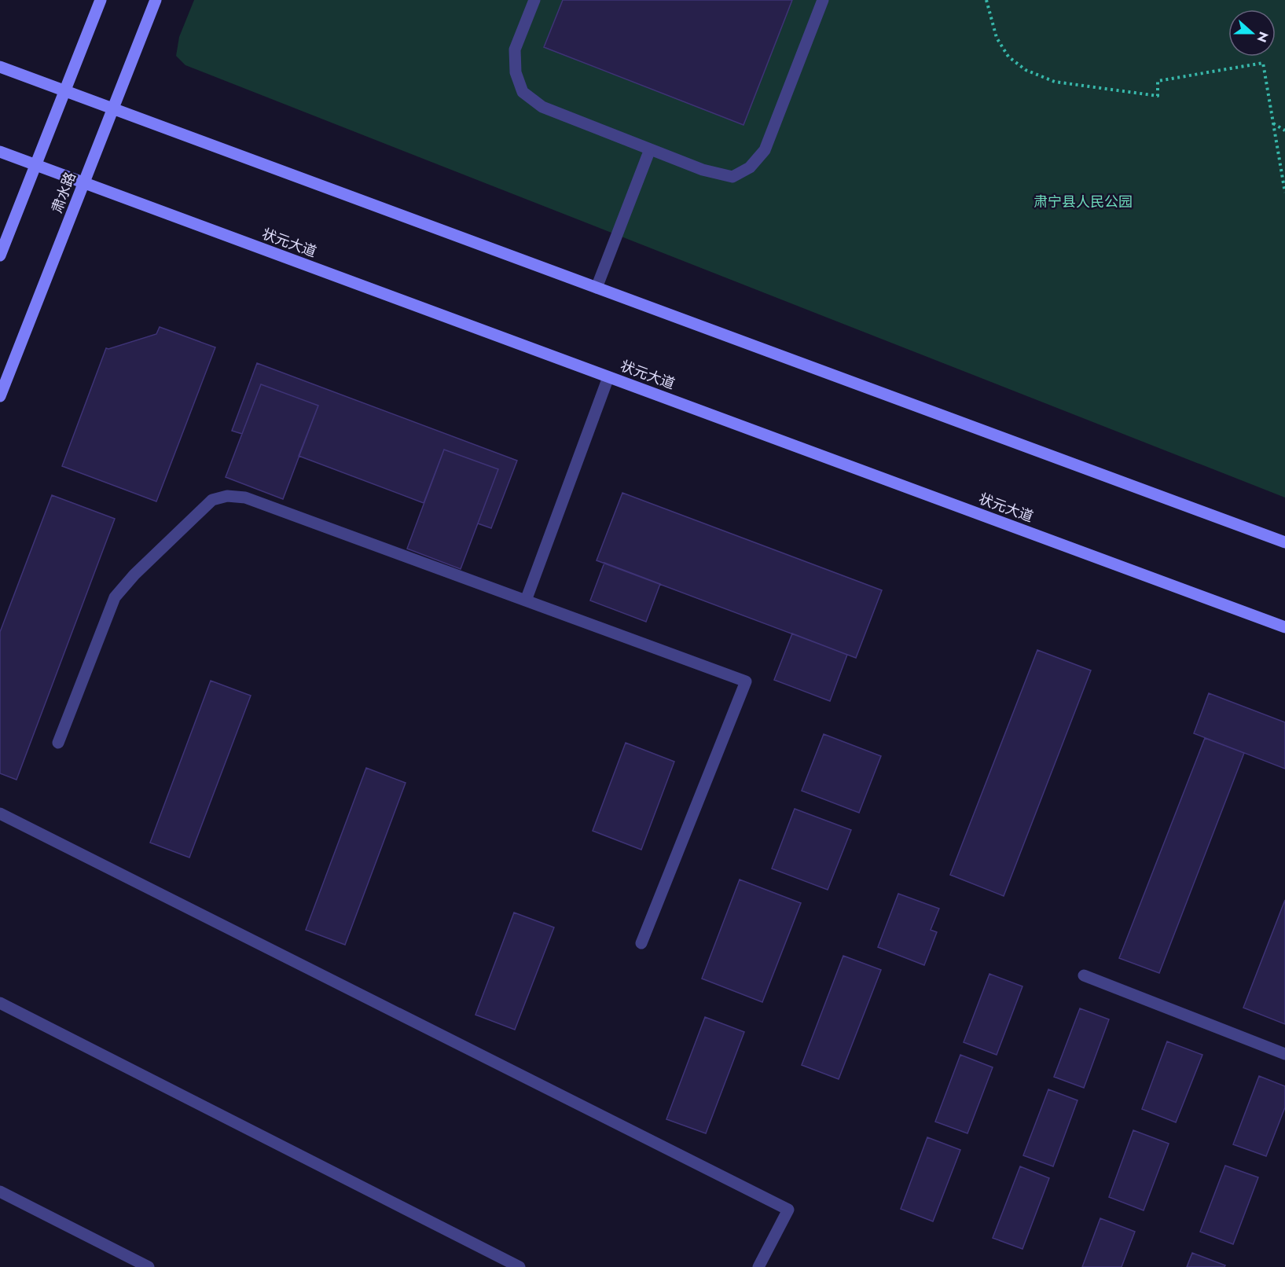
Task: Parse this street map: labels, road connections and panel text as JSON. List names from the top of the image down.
{
  "streets": {
    "main road": ["肃水路", "状元大道"]
  },
  "crossings": [
    ["肃水路", "状元大道"]
  ],
  "parks": ["肃宁县人民公园"],
  "north": "right"
}
